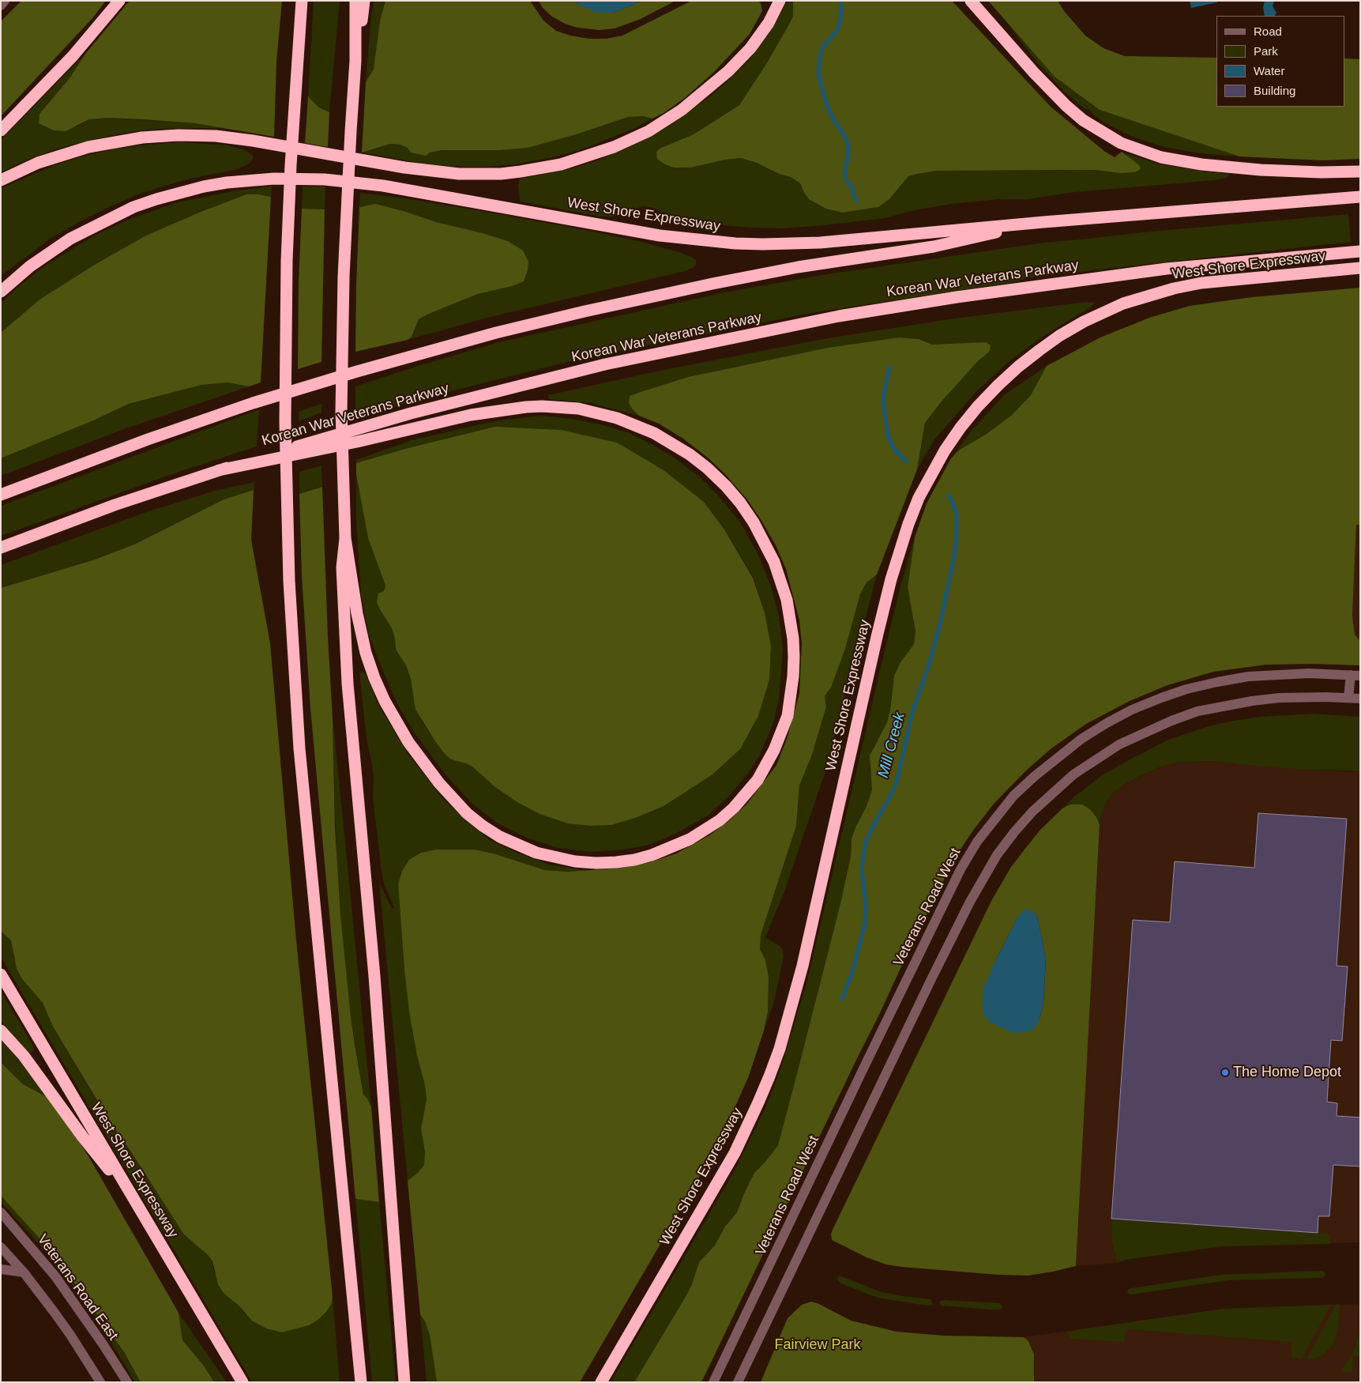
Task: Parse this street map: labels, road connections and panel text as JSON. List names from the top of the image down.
{
  "streets": {
    "highway": ["West Shore Expressway", "Korean War Veterans Parkway"],
    "street": ["Veterans Road West", "Veterans Road East"]
  },
  "water": ["Mill Creek"],
  "parks": ["Fairview Park"],
  "places": ["The Home Depot"],
  "legend": [
    "Road",
    "Park",
    "Water",
    "Building"
  ]
}
